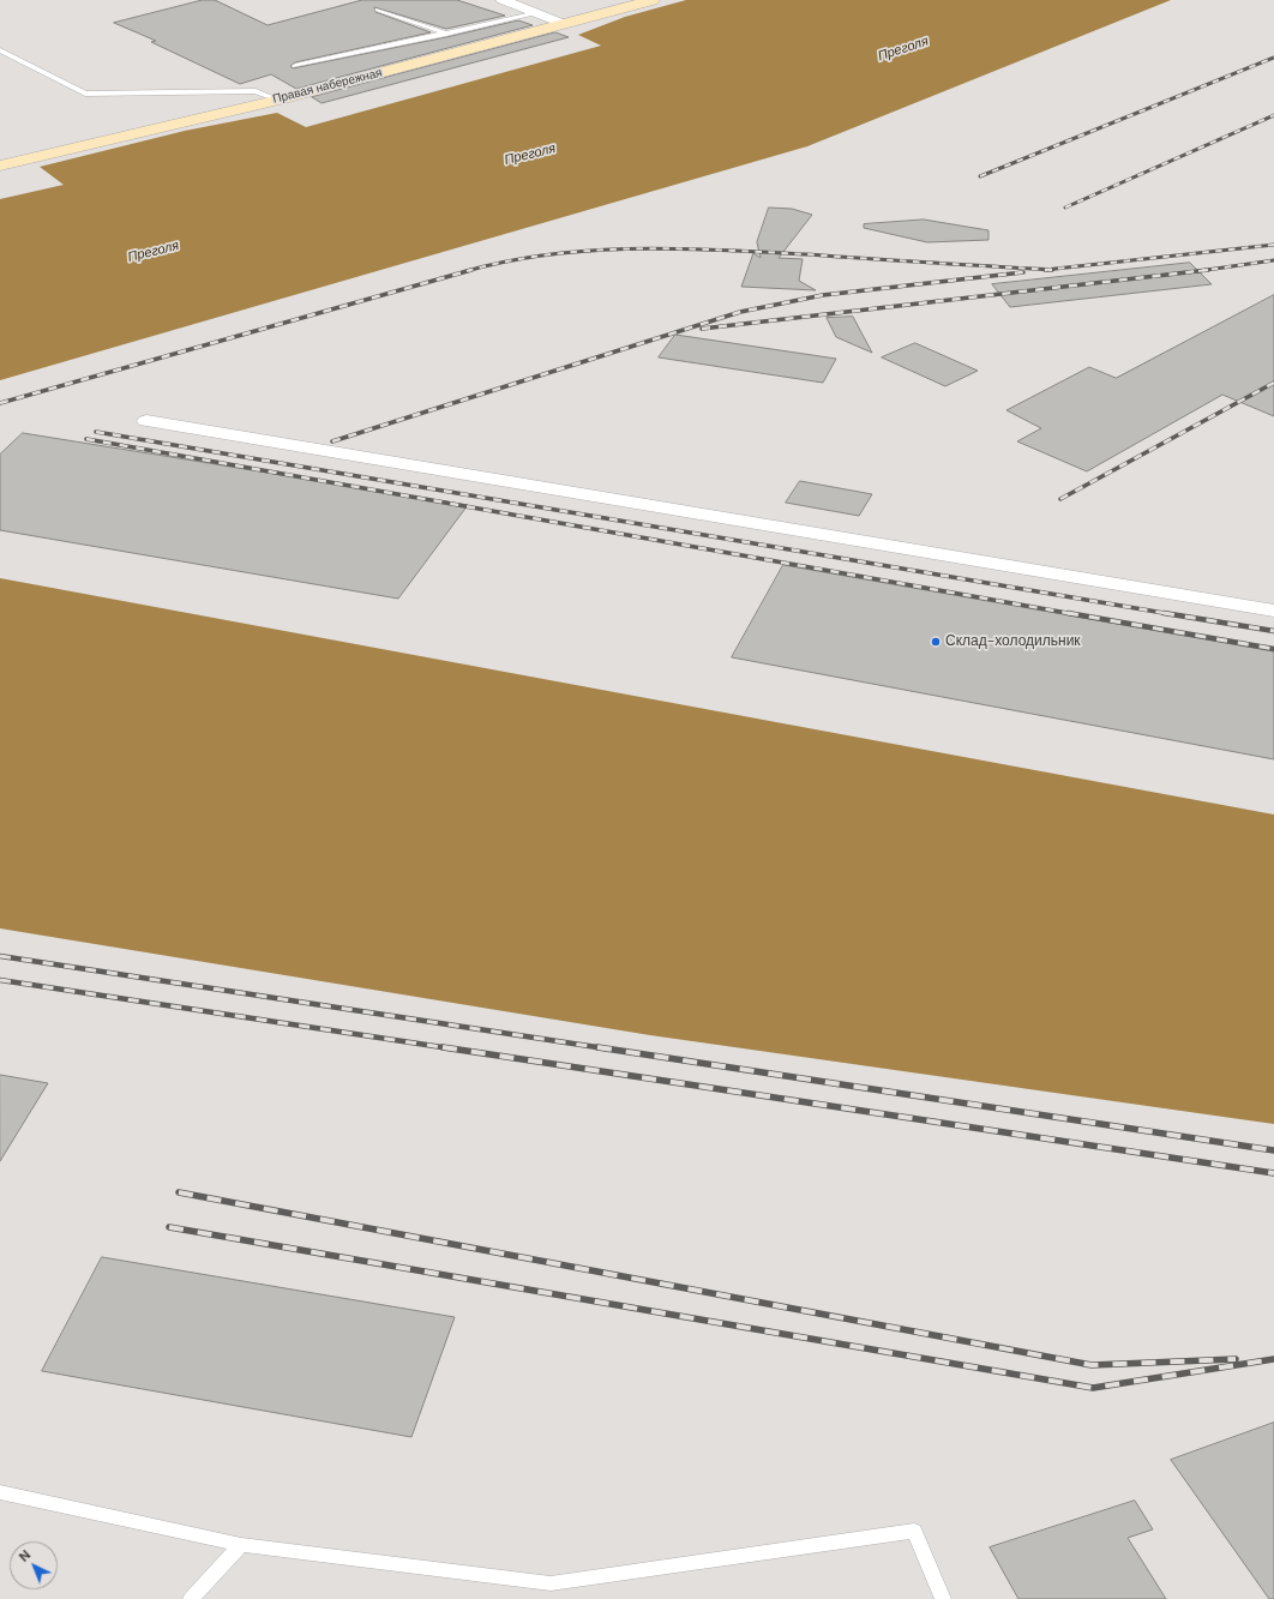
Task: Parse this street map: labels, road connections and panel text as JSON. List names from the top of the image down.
{
  "streets": {
    "main road": ["Правая набережная"]
  },
  "water": ["Преголя"],
  "places": ["Склад-холодильник"],
  "north": "top left"
}
